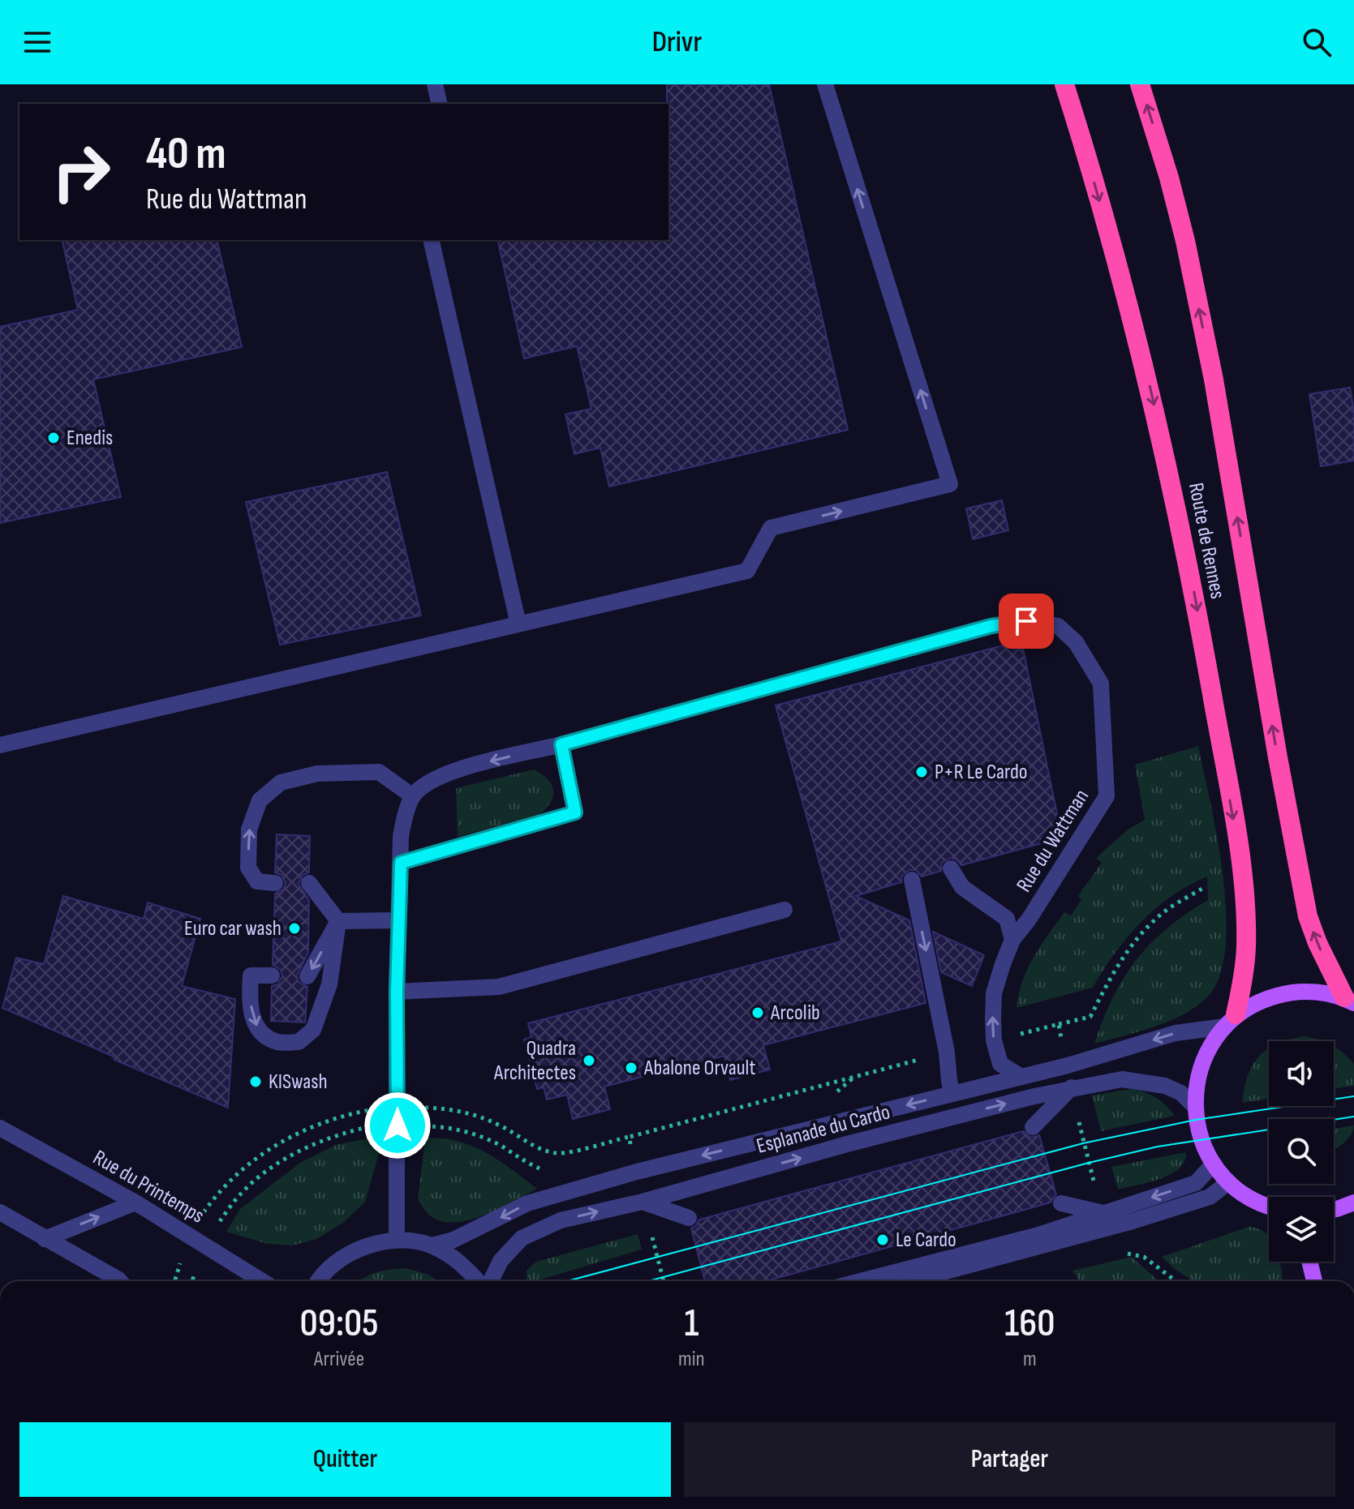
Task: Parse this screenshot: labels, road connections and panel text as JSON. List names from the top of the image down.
{
  "streets": {
    "highway": ["Route de Rennes"],
    "street": ["Rue du Wattman", "Esplanade du Cardo", "Rue du Printemps"]
  },
  "crossings": [
    ["Route de Rennes", "Esplanade du Cardo"],
    ["Rue du Wattman", "Esplanade du Cardo"]
  ],
  "places": [
    "Enedis",
    "P+R Le Cardo",
    "Euro car wash",
    "Arcolib",
    "Quadra Architectes",
    "Abalone Orvault",
    "KISwash",
    "Le Cardo"
  ],
  "page": {
    "header": "Drivr",
    "turn": ["40 m", "Rue du Wattman"],
    "eta": [
      "09:05",
      "Arrivée",
      "1",
      "min",
      "160",
      "m"
    ],
    "buttons": ["Quitter", "Partager"]
  }
}
